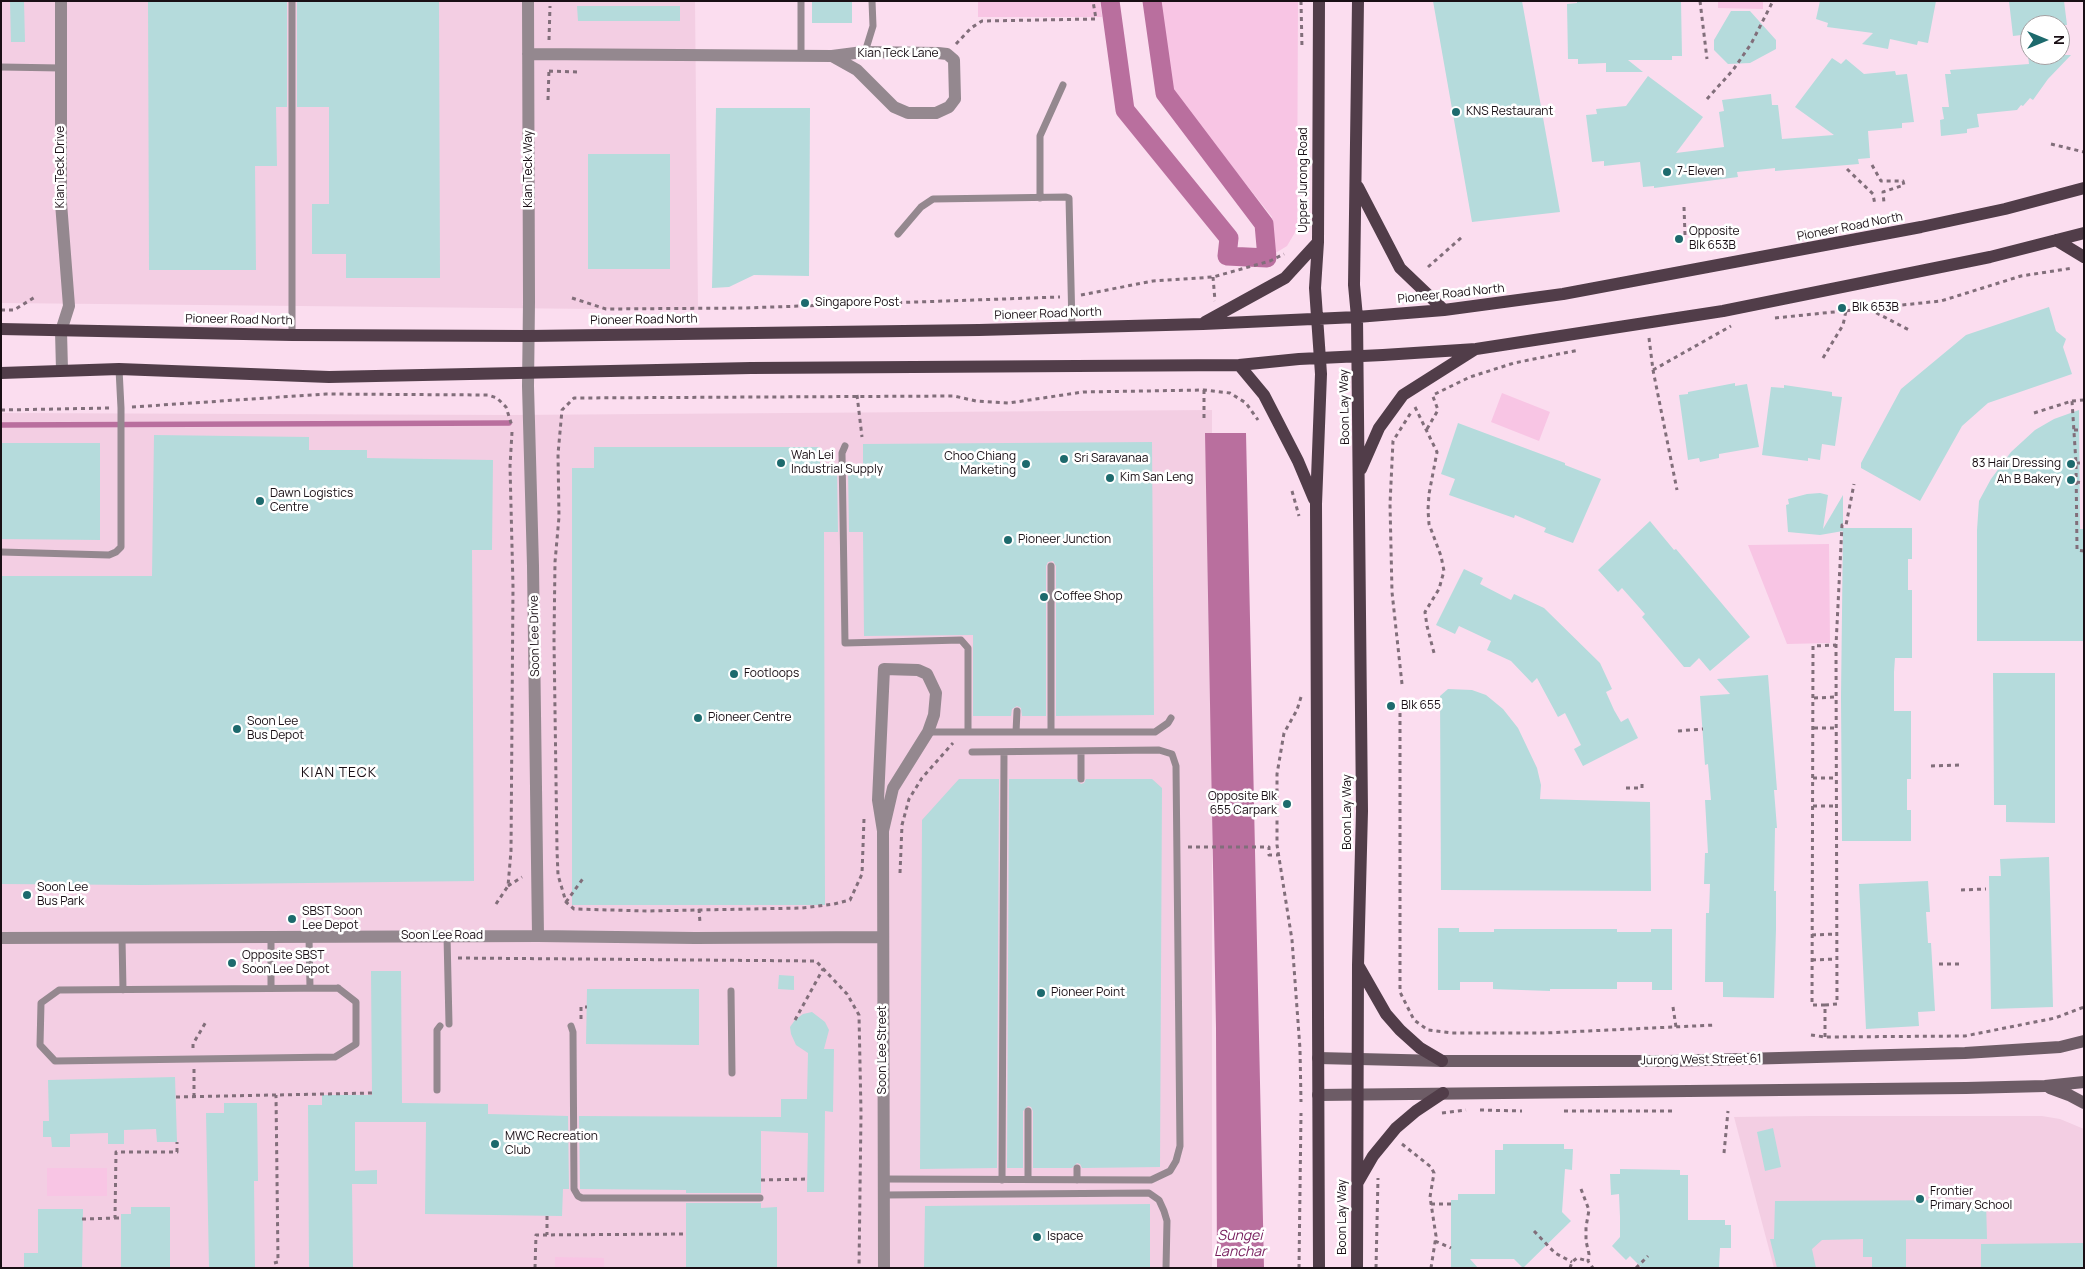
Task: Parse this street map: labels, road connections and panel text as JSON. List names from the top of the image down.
{
  "streets": {
    "main road": ["Upper Jurong Road", "Pioneer Road North", "Boon Lay Way"],
    "street": [
      "Kian Teck Lane",
      "Kian Teck Drive",
      "Kian Teck Way",
      "Soon Lee Drive",
      "Soon Lee Road",
      "Soon Lee Street",
      "Jurong West Street 61"
    ]
  },
  "crossings": [
    ["Kian Teck Lane", "Kian Teck Way"],
    ["Kian Teck Drive", "Pioneer Road North"],
    ["Kian Teck Way", "Pioneer Road North"],
    ["Kian Teck Way", "Soon Lee Drive"],
    ["Upper Jurong Road", "Pioneer Road North"],
    ["Upper Jurong Road", "Boon Lay Way"],
    ["Pioneer Road North", "Soon Lee Drive"],
    ["Boon Lay Way", "Jurong West Street 61"],
    ["Soon Lee Drive", "Soon Lee Road"],
    ["Soon Lee Road", "Soon Lee Street"]
  ],
  "districts": ["KIAN TECK"],
  "water": ["Sungei Lanchar"],
  "places": [
    "KNS Restaurant",
    "7-Eleven",
    "Opposite Blk 653B",
    "Singapore Post",
    "Blk 653B",
    "Sri Saravanaa",
    "Wah Lei Industrial Supply",
    "Choo Chiang Marketing",
    "83 Hair Dressing",
    "Kim San Leng",
    "Ah B Bakery",
    "Dawn Logistics Centre",
    "Pioneer Junction",
    "Coffee Shop",
    "Footloops",
    "Blk 655",
    "Pioneer Centre",
    "Soon Lee Bus Depot",
    "Opposite Blk 655 Carpark",
    "Soon Lee Bus Park",
    "SBST Soon Lee Depot",
    "Opposite SBST Soon Lee Depot",
    "Pioneer Point",
    "MWC Recreation Club",
    "Frontier Primary School",
    "Ispace"
  ],
  "north": "right"
}
